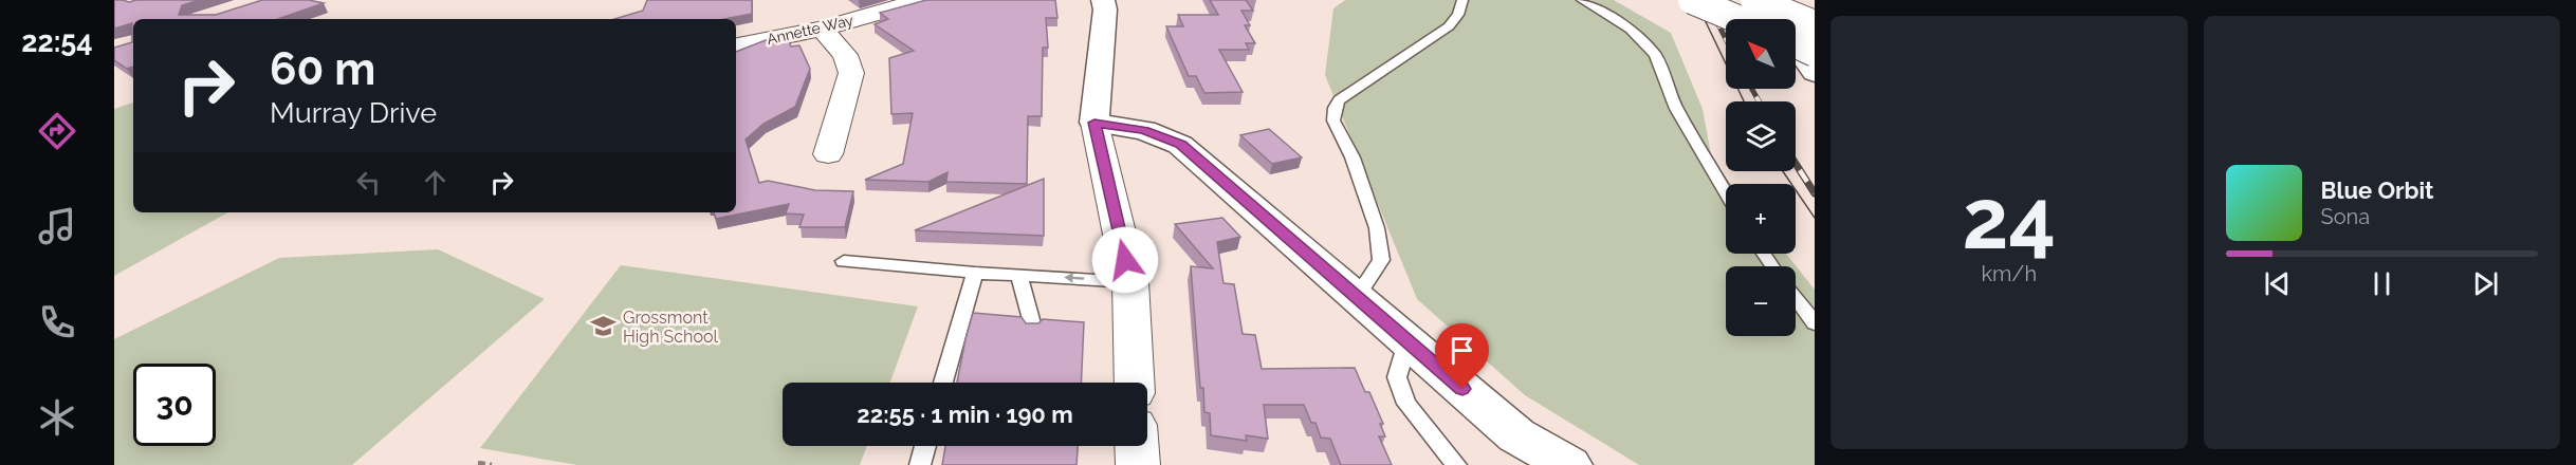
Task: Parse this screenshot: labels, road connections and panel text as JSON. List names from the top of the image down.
{
  "streets": {
    "street": ["Annette Way"]
  },
  "places": {
    "school or university": ["Grossmont High School"]
  },
  "north": "top left",
  "page": {
    "tabs": "22:54",
    "tile": ["24", "km/h"],
    "map_buttons": ["+", "−"],
    "turn": ["60 m", "Murray Drive"],
    "song": ["Blue Orbit", "Sona"],
    "limit": "30",
    "trip": "22:55 · 1 min · 190 m"
  }
}
